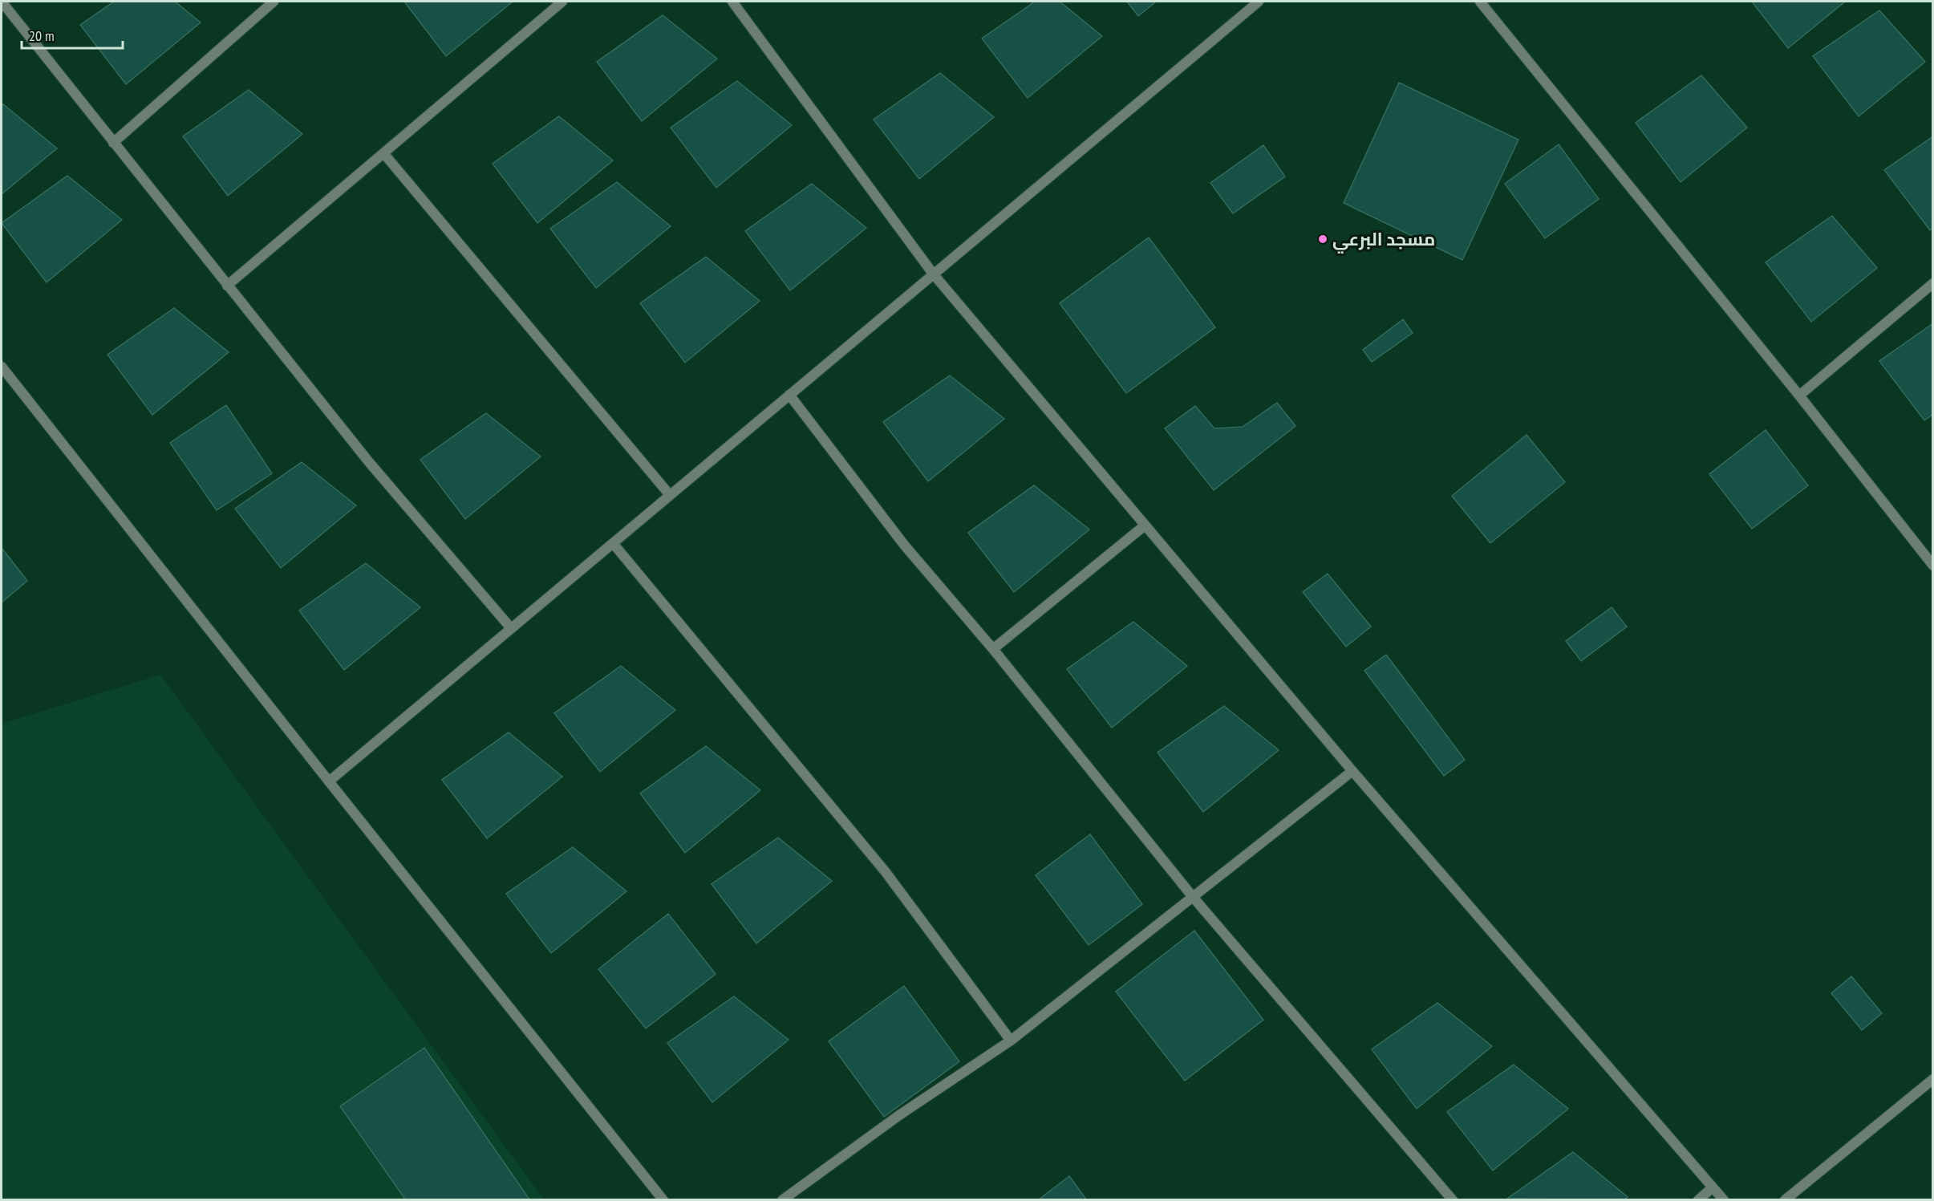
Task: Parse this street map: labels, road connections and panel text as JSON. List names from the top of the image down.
{
  "places": ["مسجد البرعي"],
  "scale_bar": "20 m"
}
